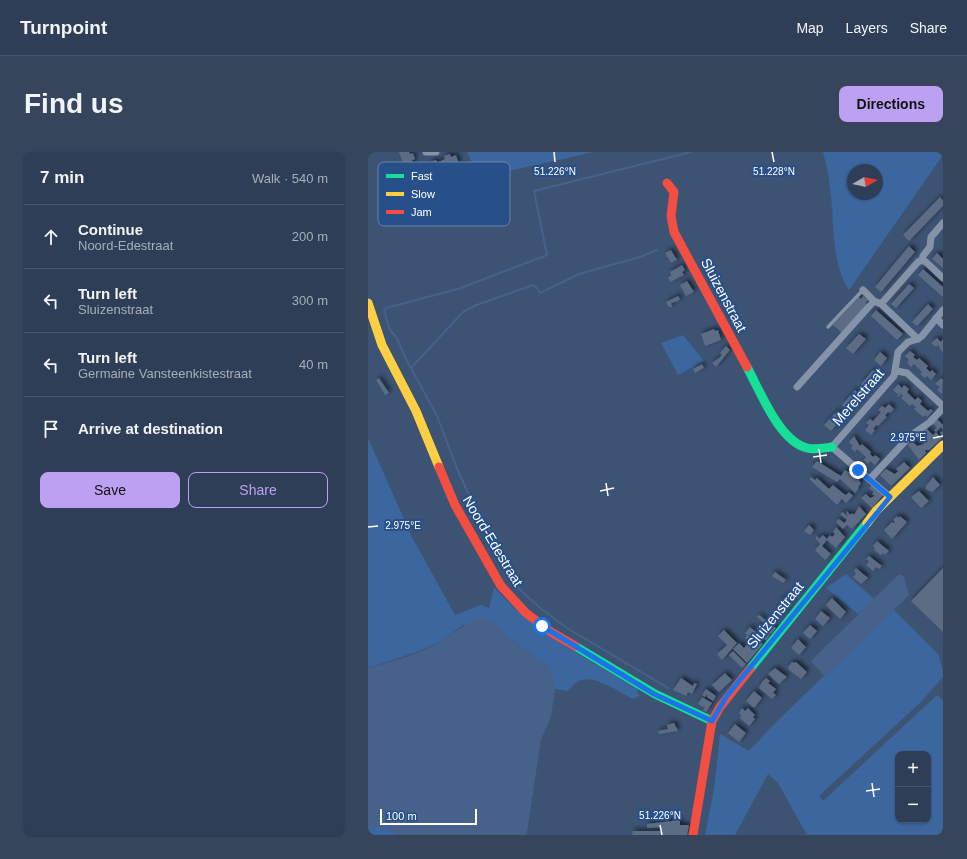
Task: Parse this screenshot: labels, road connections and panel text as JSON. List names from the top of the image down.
{
  "streets": {
    "street": ["Sluizenstraat", "Merelstraat", "Noord-Edestraat"]
  },
  "crossings": [
    ["Sluizenstraat", "Merelstraat"],
    ["Sluizenstraat", "Noord-Edestraat"]
  ],
  "legend": ["Fast", "Slow", "Jam"],
  "scale_bar": "100 m",
  "north": "right",
  "page": {
    "header": "Turnpoint",
    "nav": ["Map", "Layers", "Share"],
    "buttons": [
      "Directions",
      ["Save", "Share"]
    ],
    "title": "Find us",
    "heading": ["7 min", "Walk · 540 m"],
    "list": [
      ["Continue", "Noord-Edestraat", "200 m"],
      ["Turn left", "Sluizenstraat", "300 m"],
      ["Turn left", "Germaine Vansteenkistestraat", "40 m"],
      "Arrive at destination"
    ],
    "map_buttons": ["+", "−"],
    "scale": "100 m"
  },
  "coordinates": ["51.226°N", "51.228°N", "2.975°E"]
}
